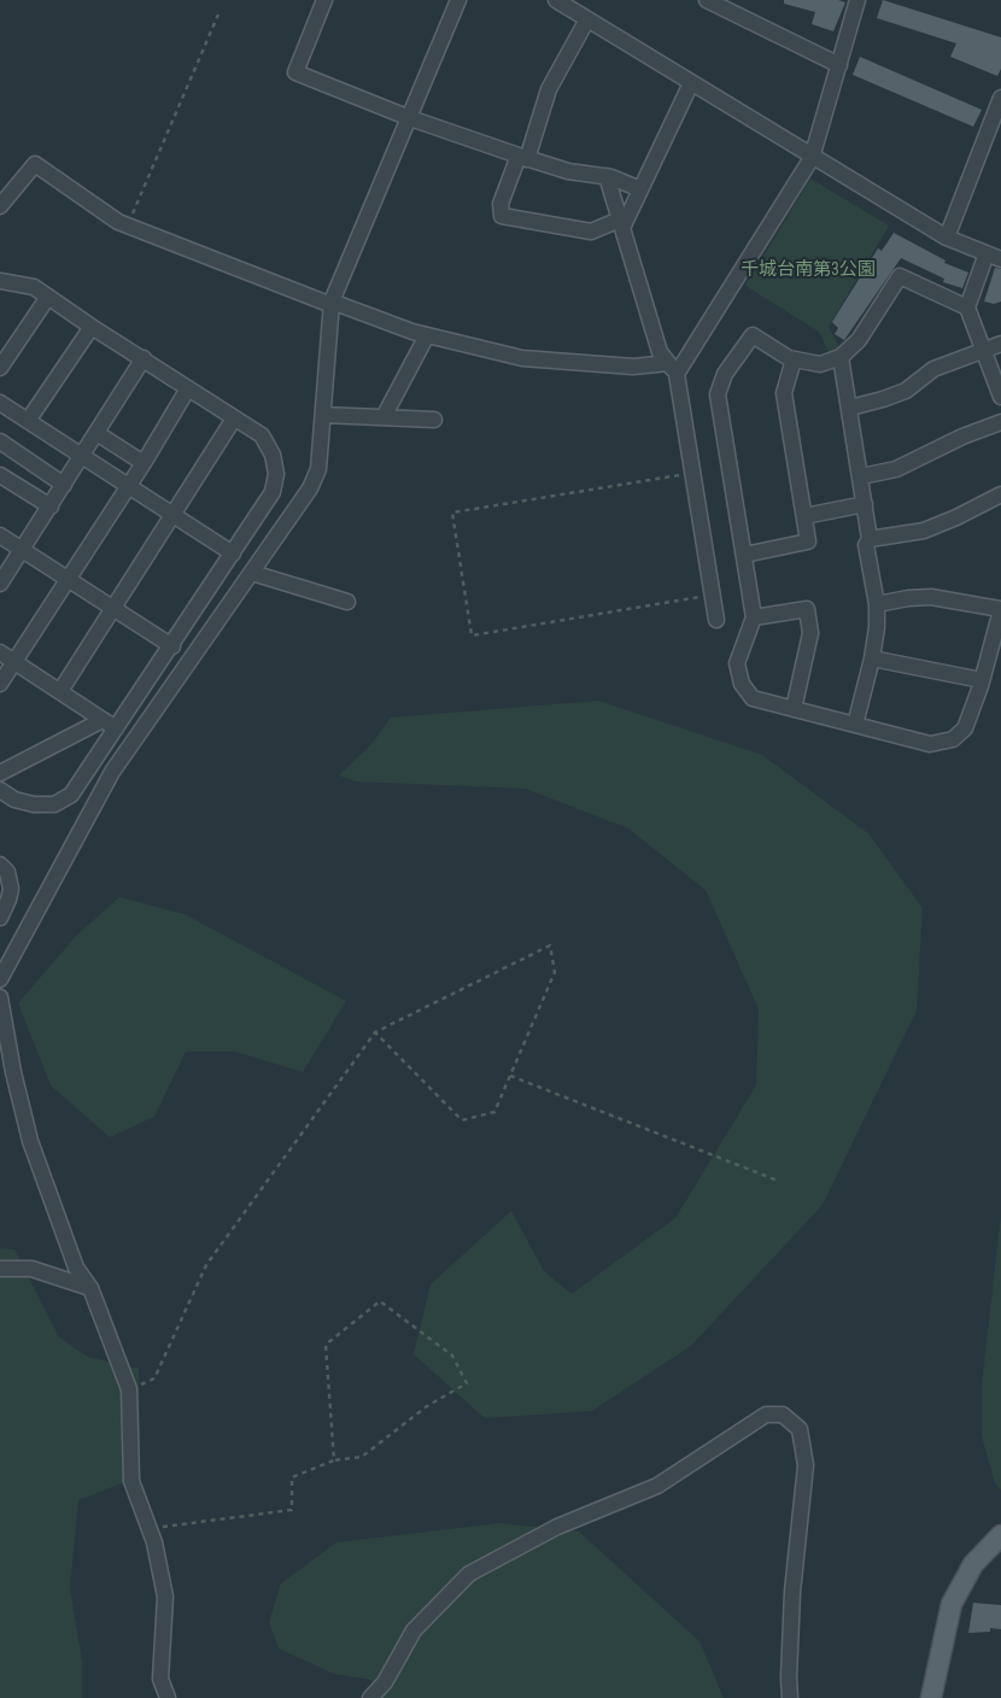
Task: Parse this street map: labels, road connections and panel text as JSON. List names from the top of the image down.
{
  "parks": ["千城台南第3公園"]
}
